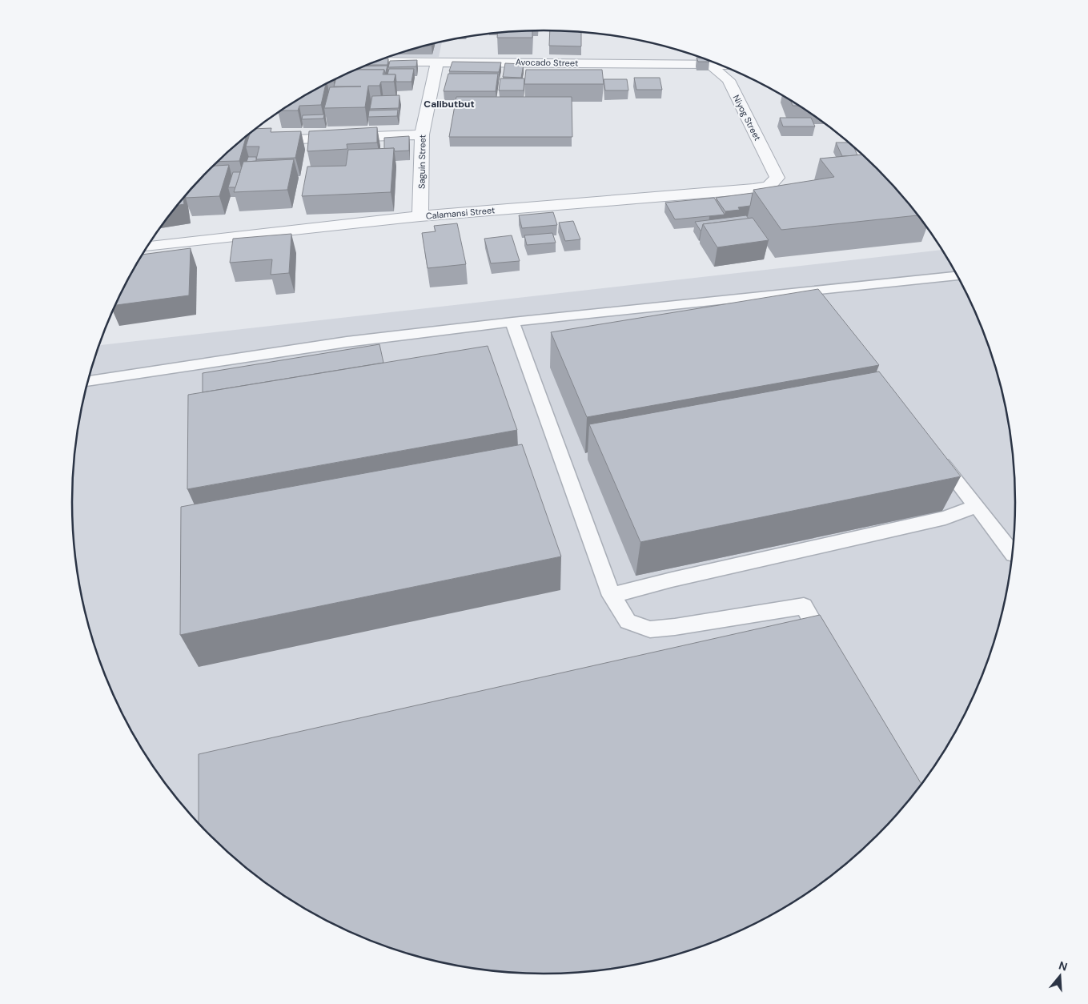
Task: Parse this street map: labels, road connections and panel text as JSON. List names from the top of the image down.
{
  "streets": {
    "street": [
      "Avocado Street",
      "Niyog Street",
      "Saguin Street",
      "Calamansi Street"
    ]
  },
  "crossings": [
    ["Avocado Street", "Niyog Street"],
    ["Avocado Street", "Saguin Street"],
    ["Niyog Street", "Calamansi Street"],
    ["Saguin Street", "Calamansi Street"]
  ],
  "districts": ["Calibutbut"],
  "north": "top"
}
